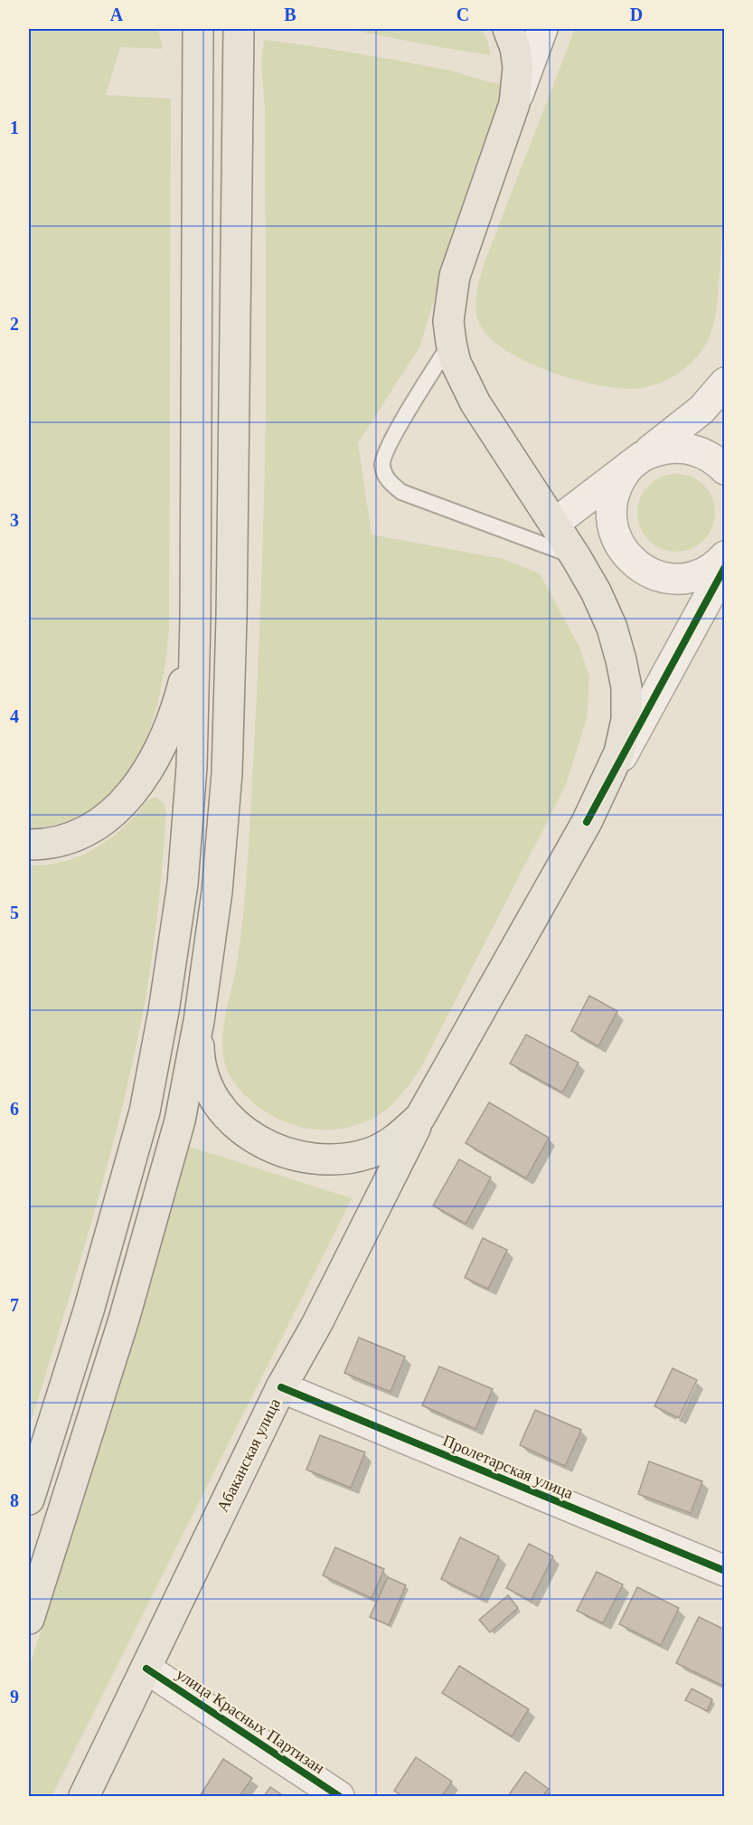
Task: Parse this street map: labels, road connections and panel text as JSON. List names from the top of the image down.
{
  "streets": {
    "main road": ["Абаканская улица"],
    "street": ["Пролетарская улица", "улица Красных Партизан"]
  },
  "crossings": [
    ["Абаканская улица", "Пролетарская улица"],
    ["Абаканская улица", "улица Красных Партизан"]
  ],
  "grid": {
    "columns": [
      "A",
      "B",
      "C",
      "D"
    ],
    "rows": [
      "1",
      "2",
      "3",
      "4",
      "5",
      "6",
      "7",
      "8",
      "9"
    ]
  }
}
